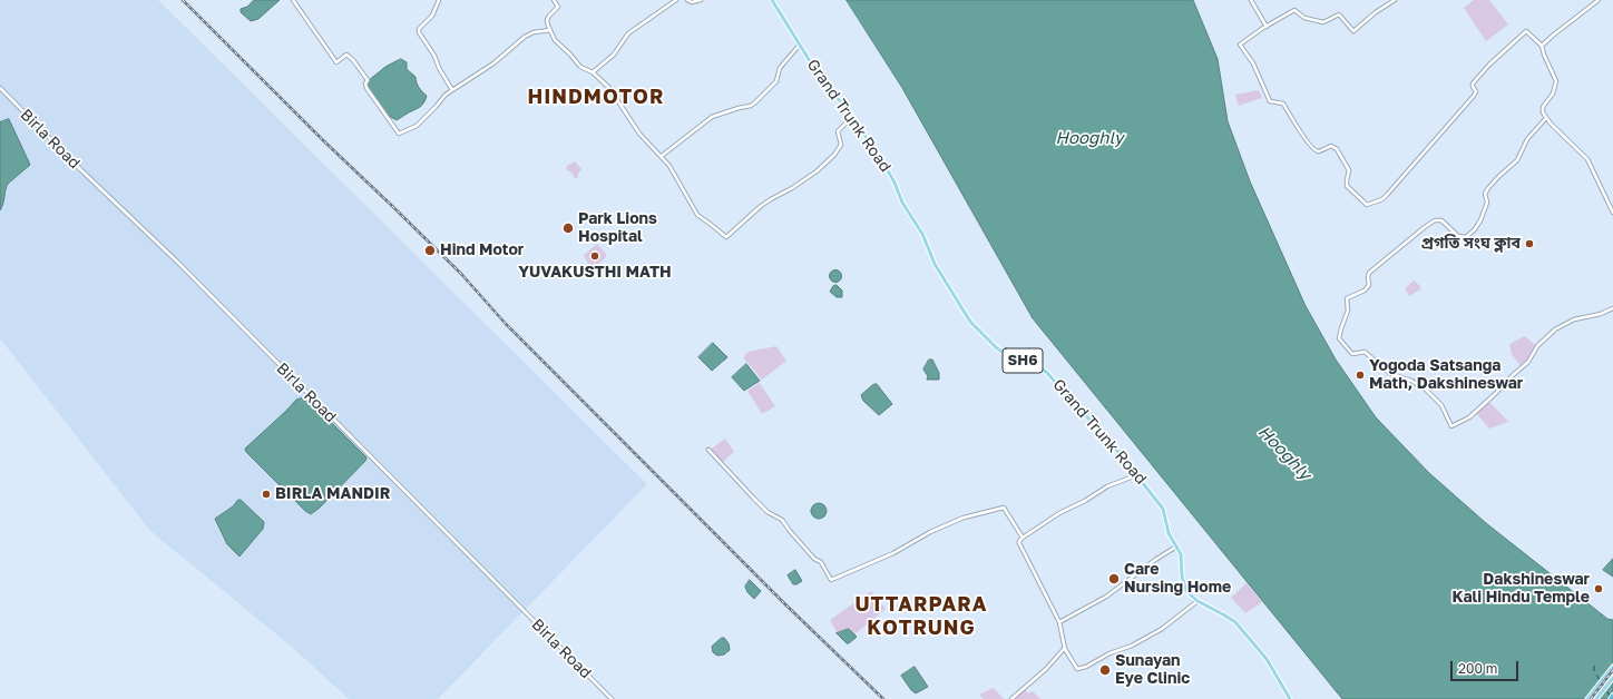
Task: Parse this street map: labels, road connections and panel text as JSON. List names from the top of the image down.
{
  "streets": {
    "main road": ["Grand Trunk Road", "SH6"],
    "street": ["Birla Road"]
  },
  "districts": ["HINDMOTOR", "UTTARPARA KOTRUNG"],
  "water": ["Hooghly"],
  "places": [
    "Park Lions Hospital",
    "প্রগতি সংঘ ক্লাব",
    "Hind Motor",
    "YUVAKUSTHI MATH",
    "Yogoda Satsanga Math, Dakshineswar",
    "BIRLA MANDIR",
    "Care Nursing Home",
    "Dakshineswar Kali Hindu Temple",
    "Sunayan Eye Clinic"
  ],
  "scale_bar": "200 m"
}
